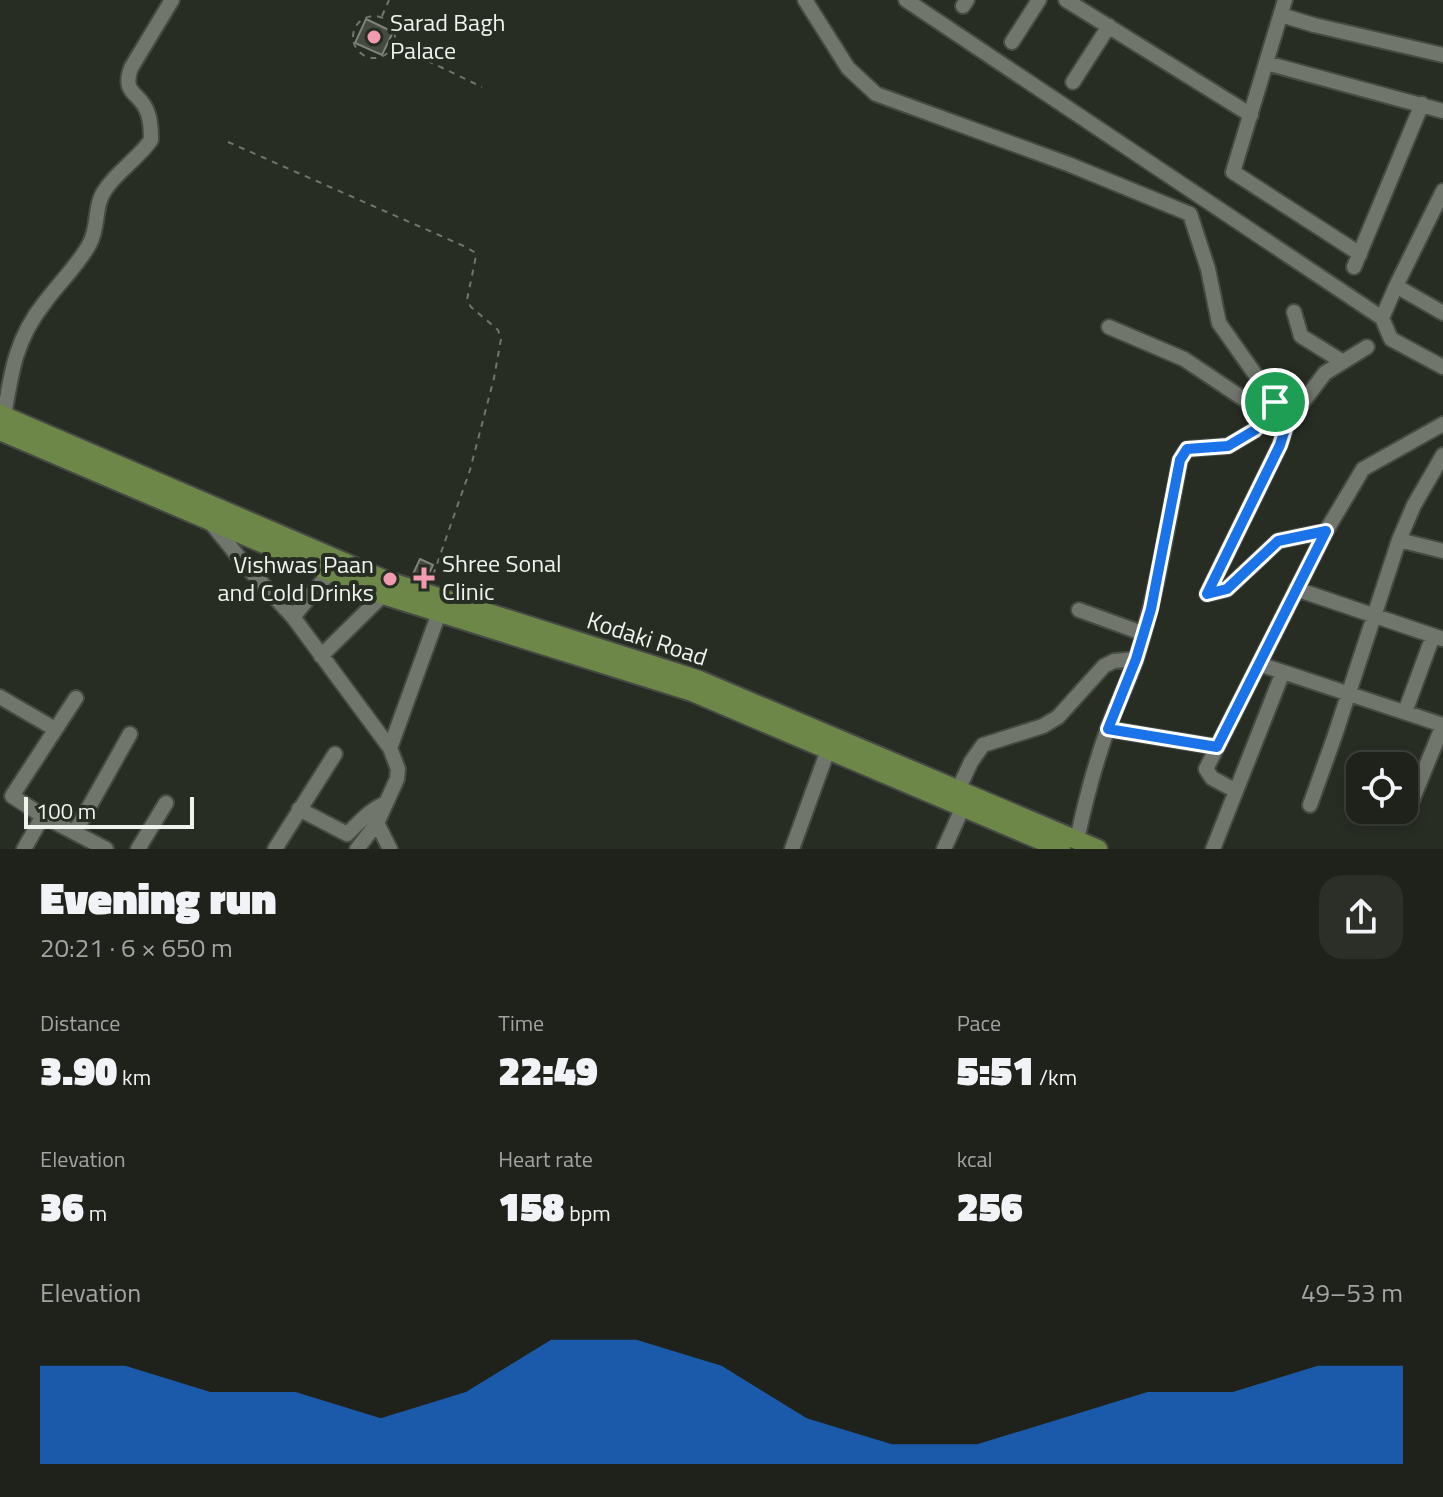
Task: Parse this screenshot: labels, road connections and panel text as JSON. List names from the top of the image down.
{
  "streets": {
    "main road": ["Kodaki Road"]
  },
  "places": {
    "other": ["Sarad Bagh Palace", "Vishwas Paan and Cold Drinks"],
    "health": ["Shree Sonal Clinic"]
  },
  "scale_bar": "100 m",
  "page": {
    "scale": "100 m",
    "heading": ["Evening run", "20:21 · 6 × 650 m"],
    "stats": [
      ["Distance", "3.90 km"],
      ["Time", "22:49"],
      ["Pace", "5:51 /km"],
      ["Elevation", "36 m"],
      ["Heart rate", "158 bpm"],
      ["kcal", "256"]
    ],
    "chart": ["Elevation", "49–53 m"]
  }
}
